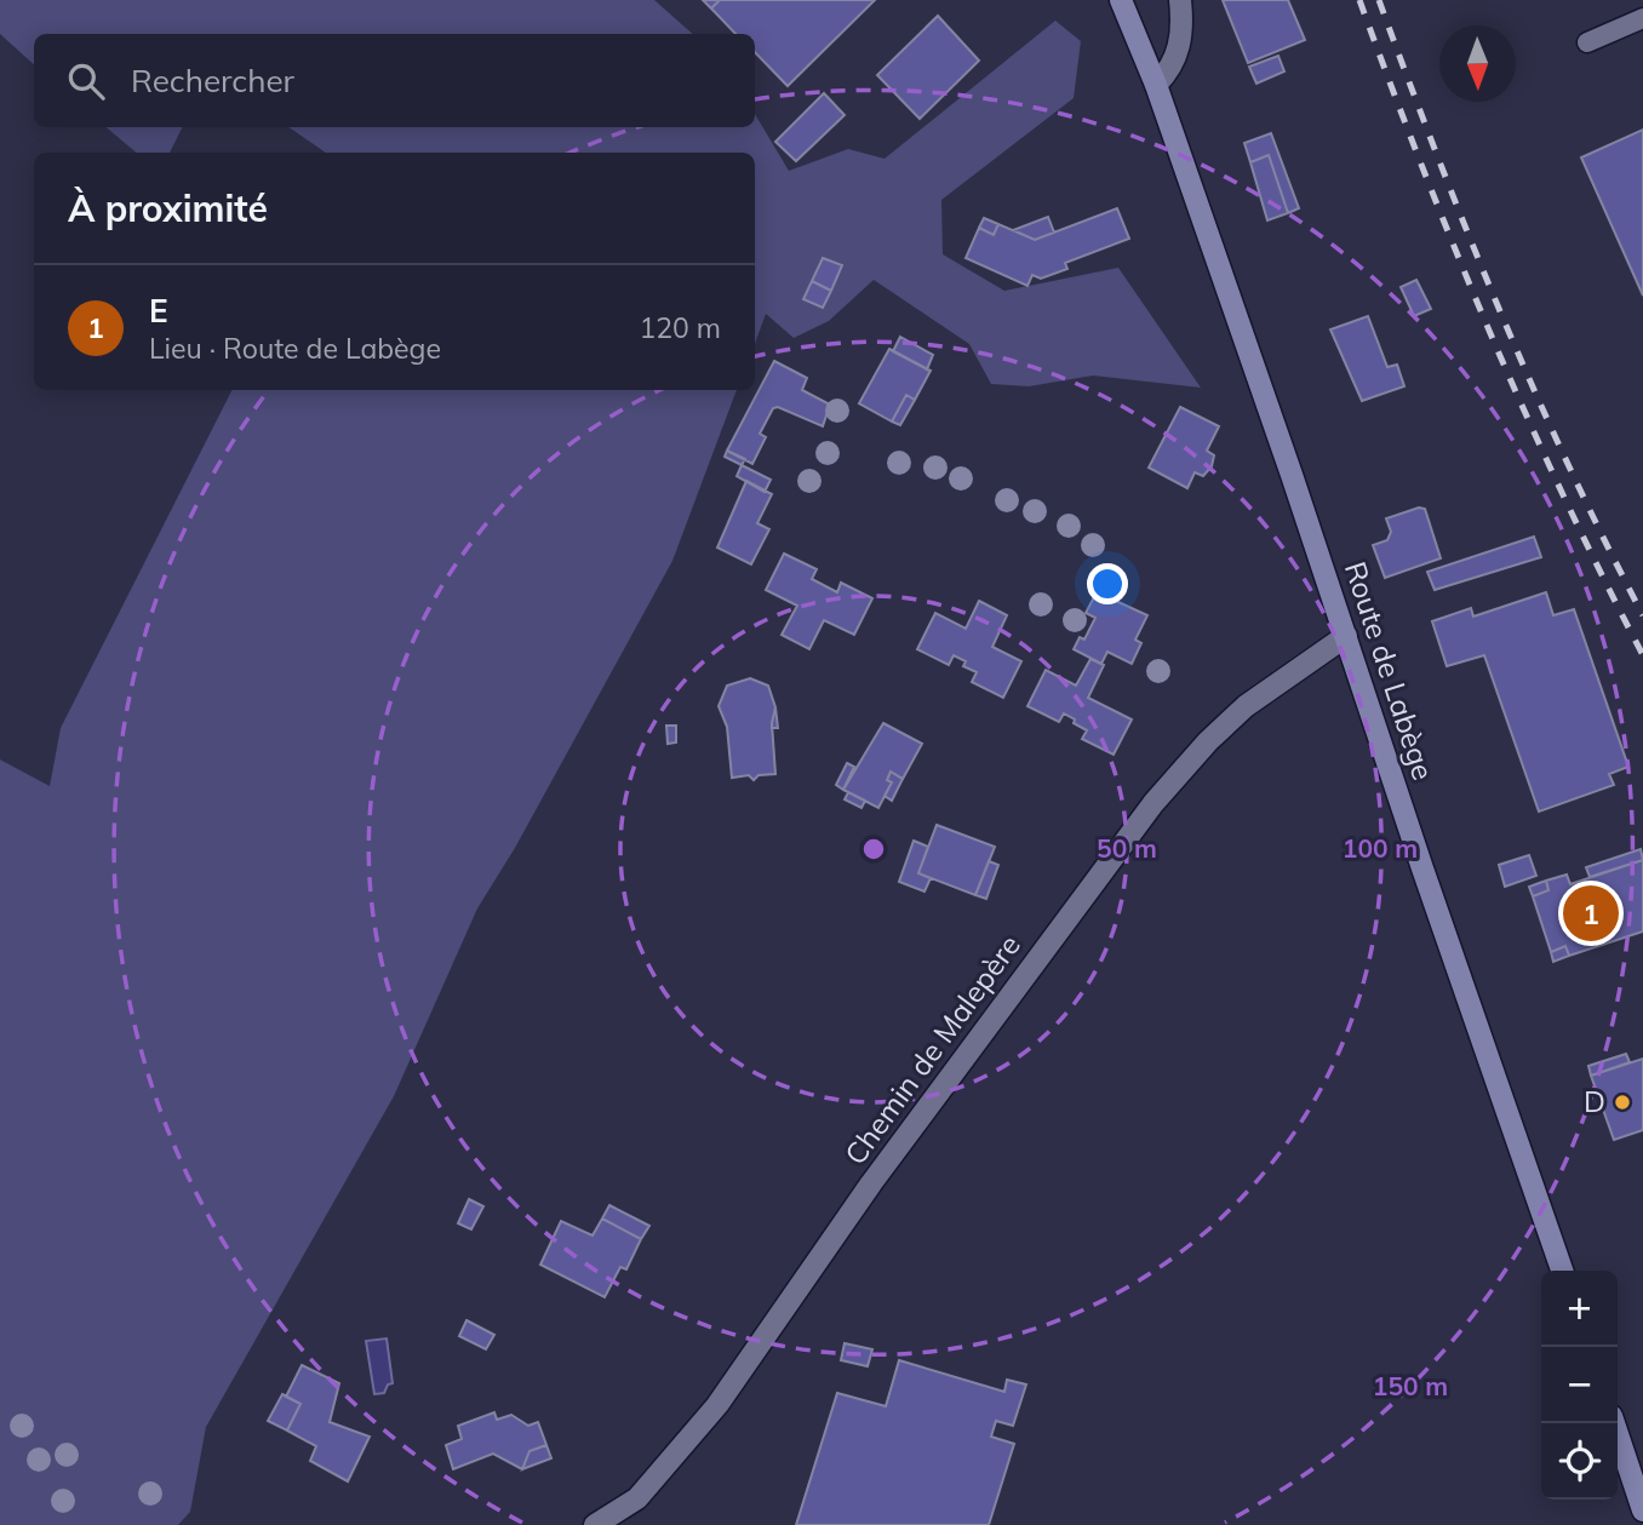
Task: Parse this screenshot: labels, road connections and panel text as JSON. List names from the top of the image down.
{
  "streets": {
    "main road": ["Route de Labège"],
    "street": ["Chemin de Malepère"]
  },
  "crossings": [
    ["Route de Labège", "Chemin de Malepère"]
  ],
  "places": ["D"],
  "north": "bottom",
  "page": {
    "search": "Rechercher",
    "heading": "À proximité",
    "list": [
      {
        "mark": "1",
        "name": "E",
        "note": "Lieu · Route de Labège",
        "value": "120 m"
      }
    ],
    "pins": "1",
    "map_buttons": ["+", "−"]
  },
  "rings": ["50 m", "100 m", "150 m"]
}
